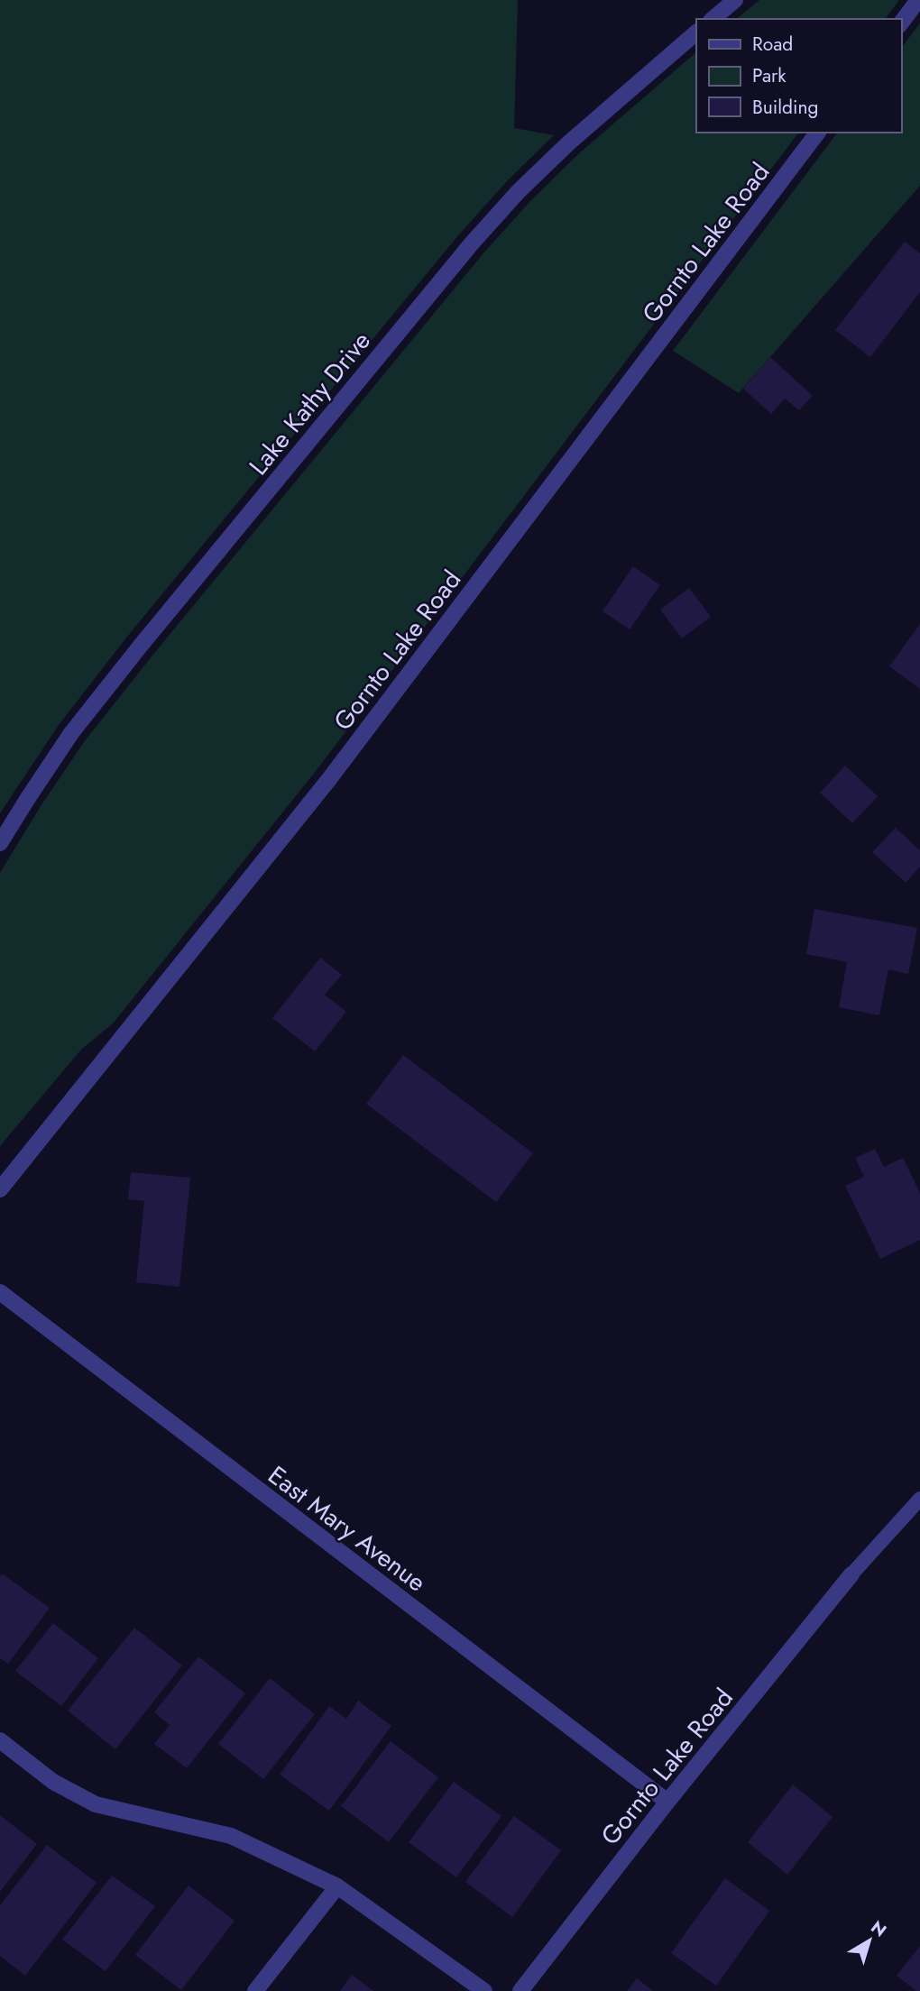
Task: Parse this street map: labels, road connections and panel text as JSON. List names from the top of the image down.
{
  "streets": {
    "street": ["Gornto Lake Road", "Lake Kathy Drive", "East Mary Avenue"]
  },
  "crossings": [
    ["Gornto Lake Road", "East Mary Avenue"]
  ],
  "legend": ["Road", "Park", "Building"],
  "north": "top right"
}
